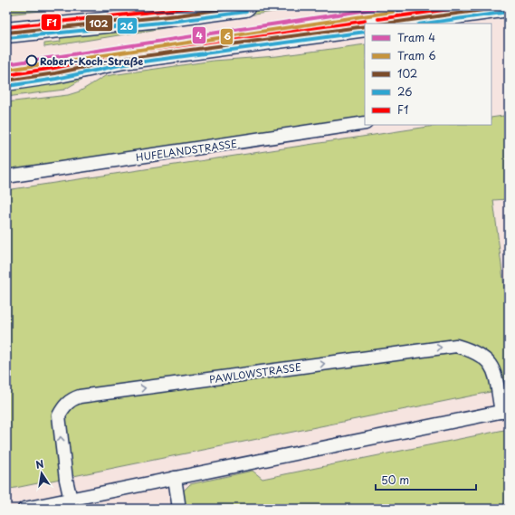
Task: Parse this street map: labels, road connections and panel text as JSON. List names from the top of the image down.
{
  "streets": {
    "street": ["HUFELANDSTRASSE", "PAWLOWSTRASSE"]
  },
  "places": ["Robert-Koch-Straße"],
  "lines": [
    "tram line 4",
    "transit line 102",
    "transit line F1",
    "tram line 6",
    "transit line 26"
  ],
  "legend": [
    "Tram 4",
    "Tram 6",
    "102",
    "26",
    "F1"
  ],
  "scale_bar": "50 m",
  "north": "top"
}
